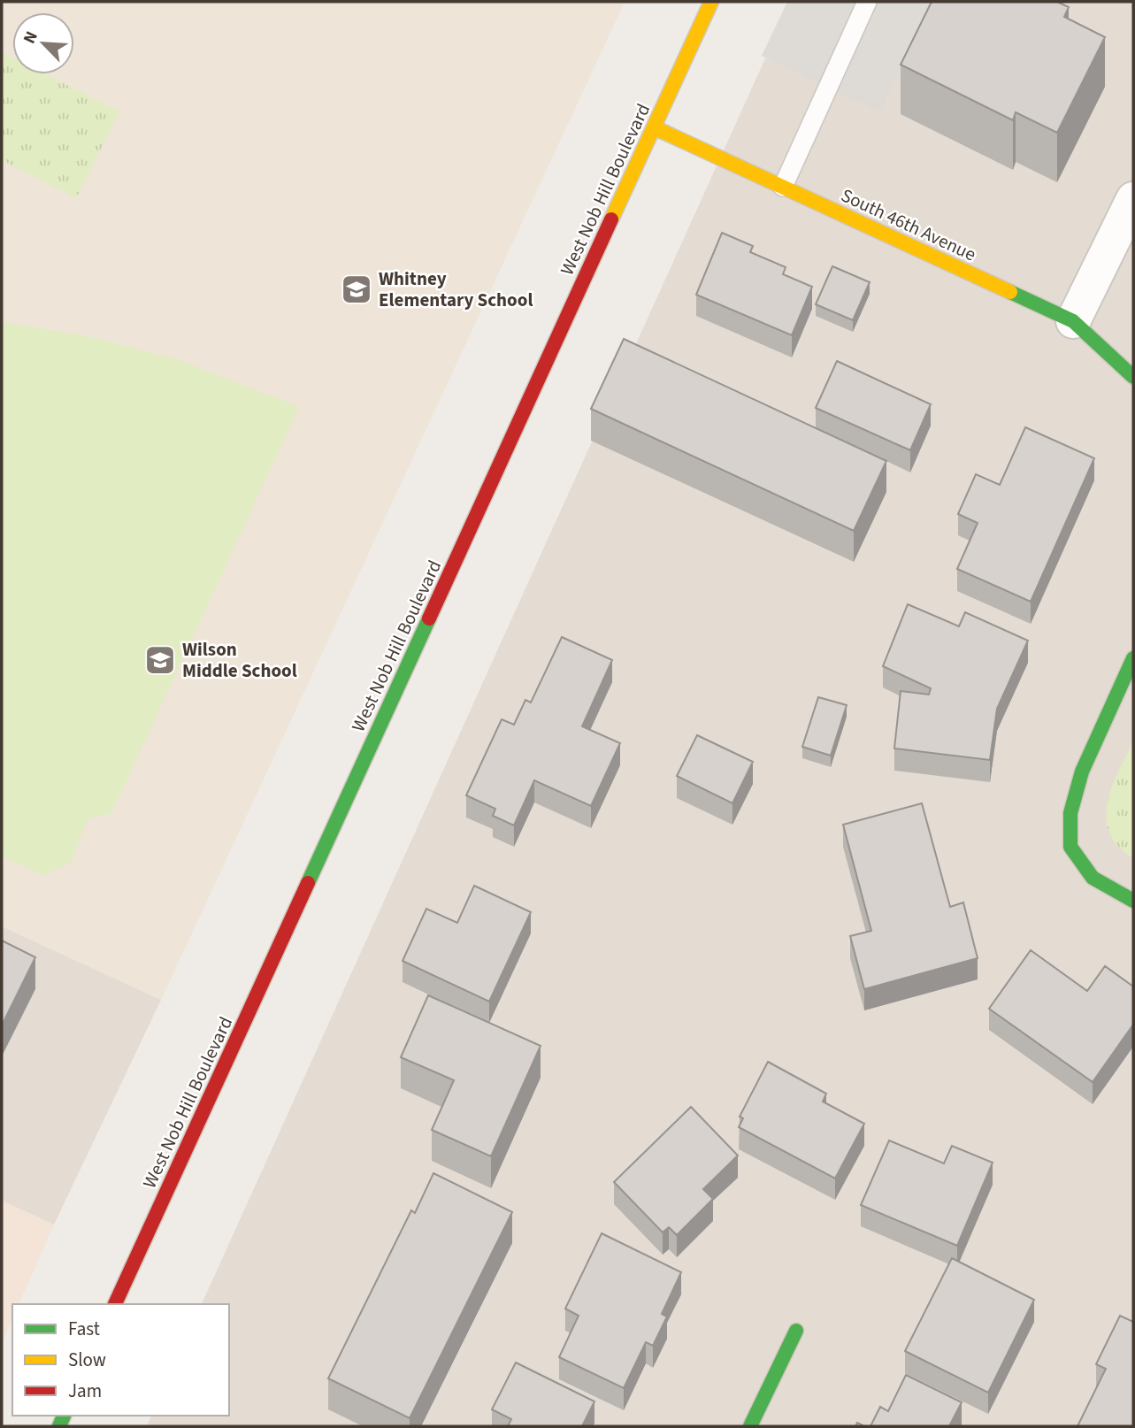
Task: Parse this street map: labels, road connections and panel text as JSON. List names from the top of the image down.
{
  "streets": {
    "main road": ["West Nob Hill Boulevard", "South 46th Avenue"]
  },
  "crossings": [
    ["West Nob Hill Boulevard", "South 46th Avenue"]
  ],
  "places": {
    "school or university": ["Whitney Elementary School", "Wilson Middle School"]
  },
  "legend": ["Fast", "Slow", "Jam"],
  "north": "top left"
}
